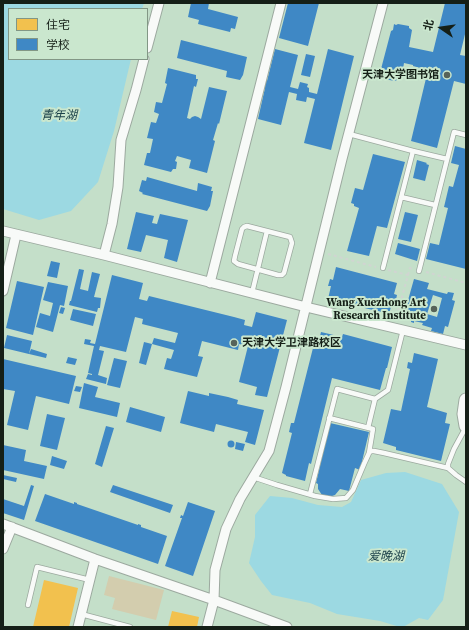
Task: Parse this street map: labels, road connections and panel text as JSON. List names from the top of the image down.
{
  "water": ["青年湖", "爱晚湖"],
  "places": ["天津大学图书馆", "Wang Xuezhong Art Research Institute", "天津大学卫津路校区"],
  "legend": ["住宅", "学校"],
  "north": "left"
}
